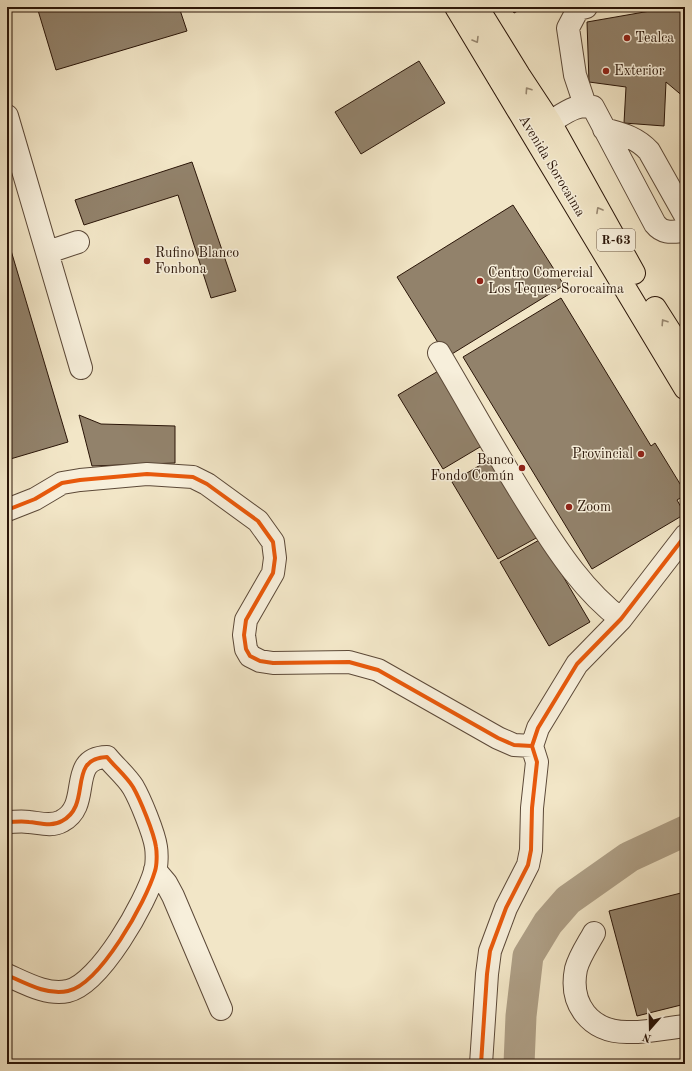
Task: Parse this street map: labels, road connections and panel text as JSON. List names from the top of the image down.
{
  "streets": {
    "main road": ["Avenida Sorocaima", "R-63"]
  },
  "places": [
    "Tealca",
    "Exterior",
    "Rufino Blanco Fonbona",
    "Centro Comercial Los Teques Sorocaima",
    "Provincial",
    "Banco Fondo Común",
    "Zoom"
  ],
  "north": "bottom"
}
